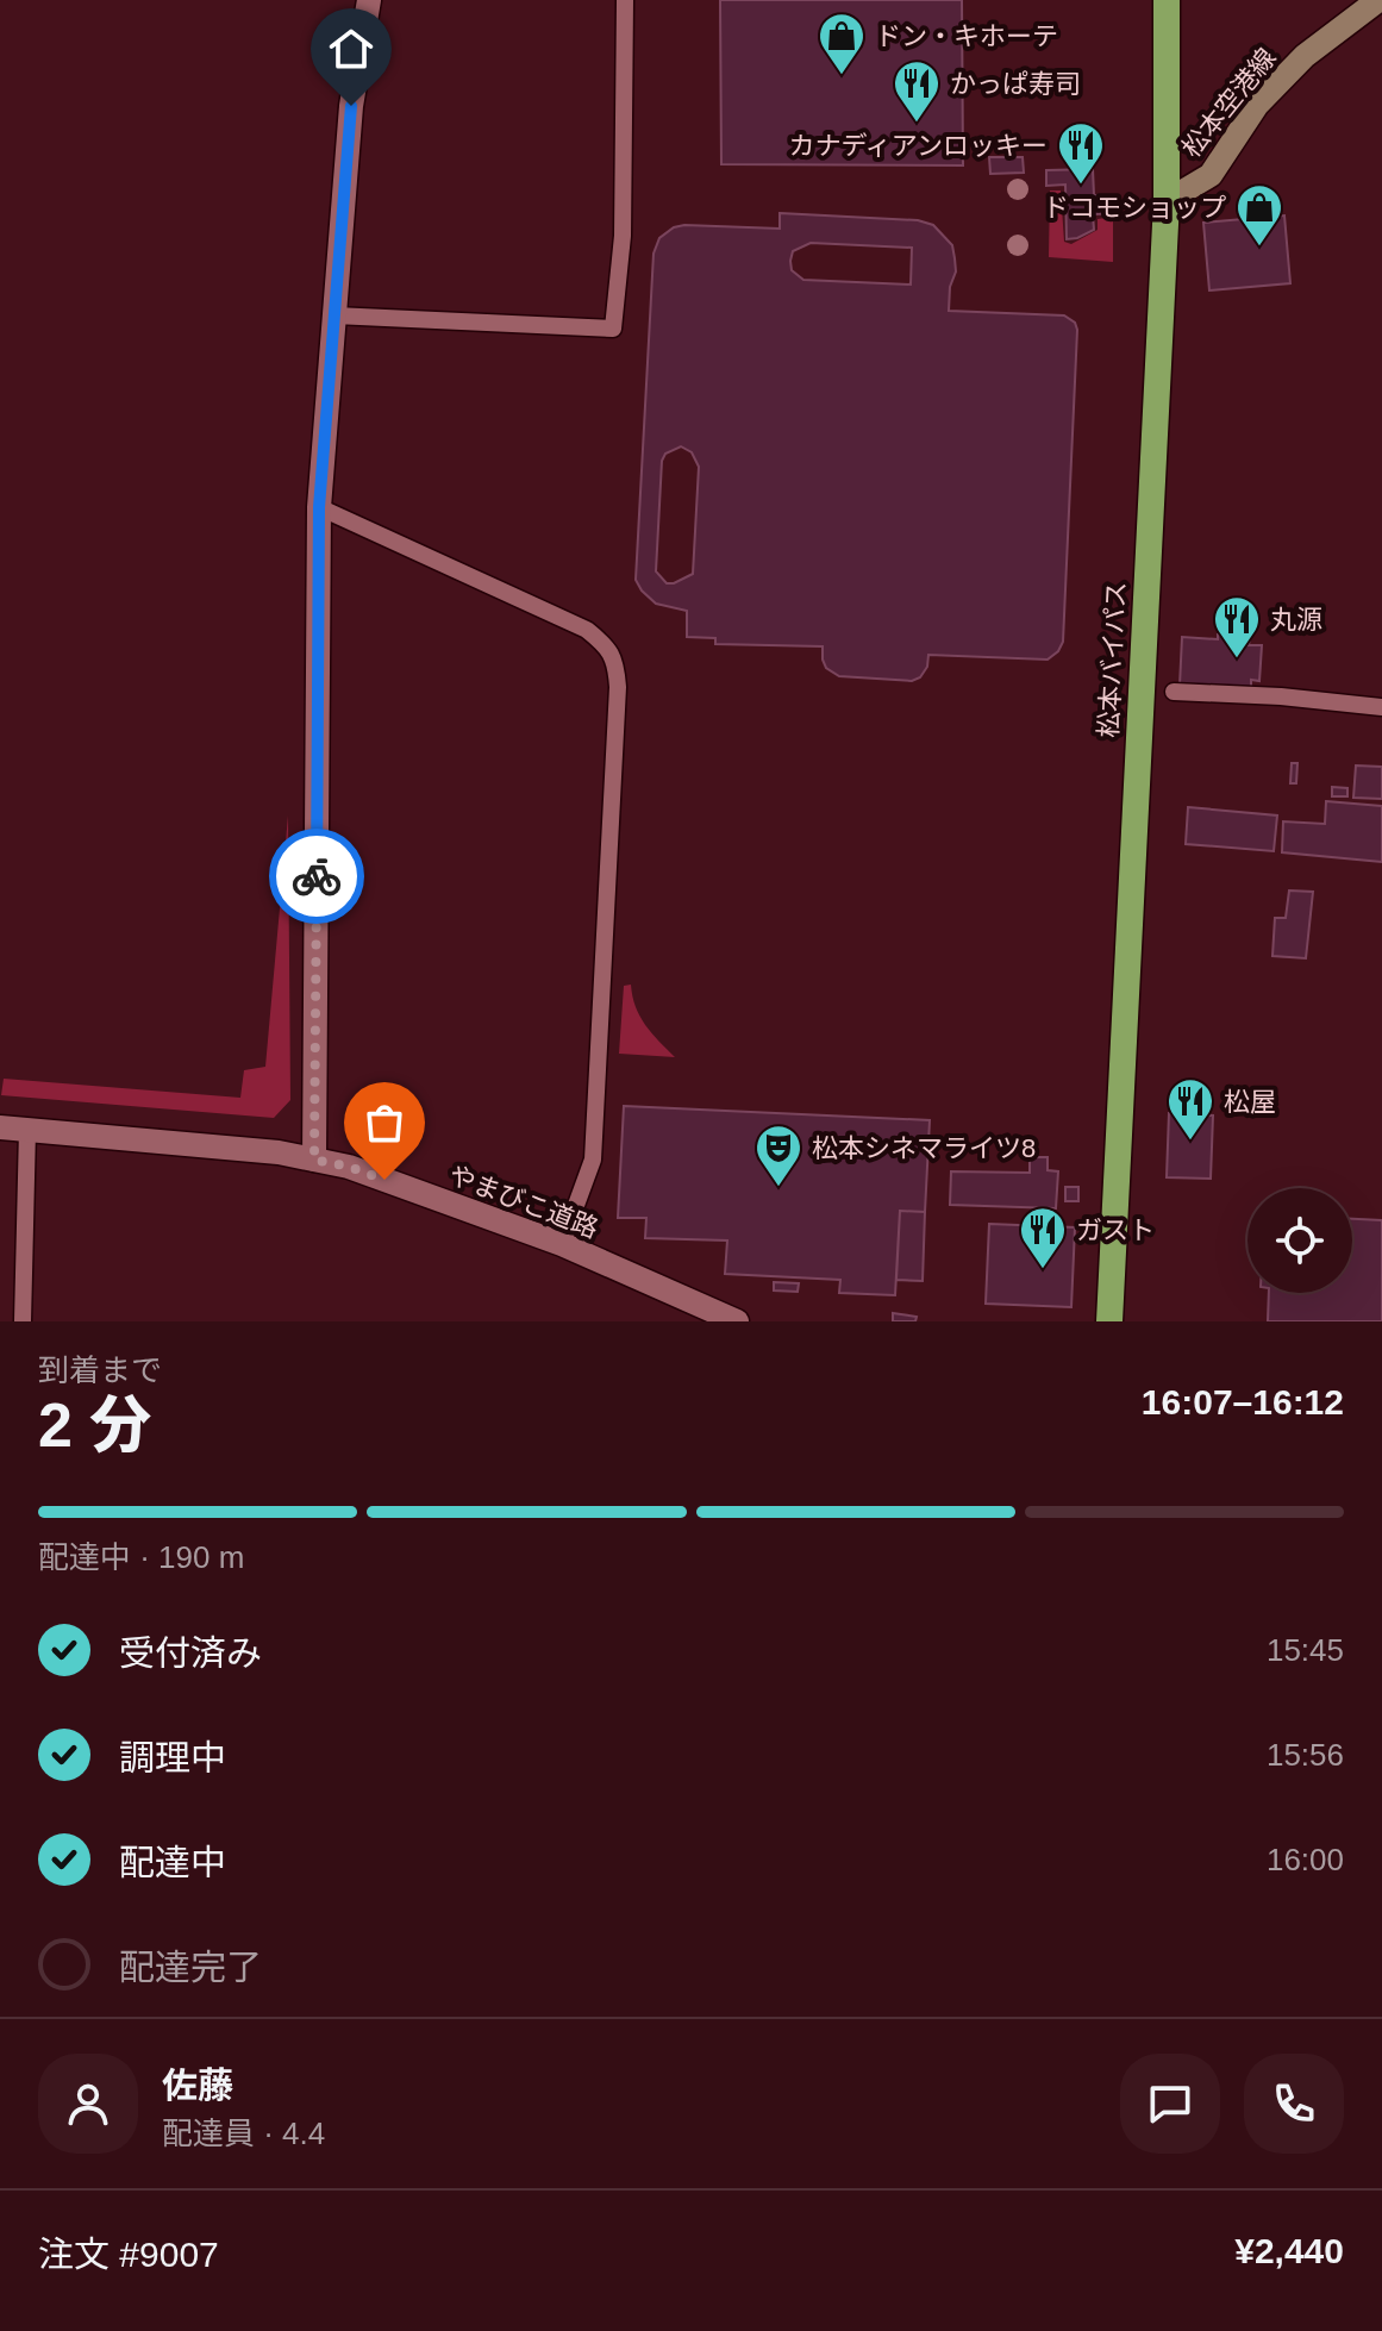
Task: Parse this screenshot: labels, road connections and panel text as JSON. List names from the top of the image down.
{
  "streets": {
    "highway": ["松本バイパス"],
    "main road": ["松本空港線"],
    "street": ["やまびこ道路"]
  },
  "crossings": [
    ["松本空港線", "松本バイパス"]
  ],
  "places": {
    "shop": ["ドン・キホーテ", "ドコモショップ"],
    "restaurant": [
      "かっぱ寿司",
      "カナディアンロッキー",
      "丸源",
      "松屋",
      "ガスト"
    ],
    "theatre": ["松本シネマライツ8"]
  },
  "page": {
    "heading": ["2 分", "到着まで", "16:07–16:12"],
    "panel": [
      "佐藤",
      "配達員 · 4.4",
      "注文 #9007",
      "¥2,440"
    ],
    "bar": "配達中 · 190 m",
    "list": [
      ["受付済み", "15:45"],
      ["調理中", "15:56"],
      ["配達中", "16:00"],
      "配達完了"
    ]
  }
}
